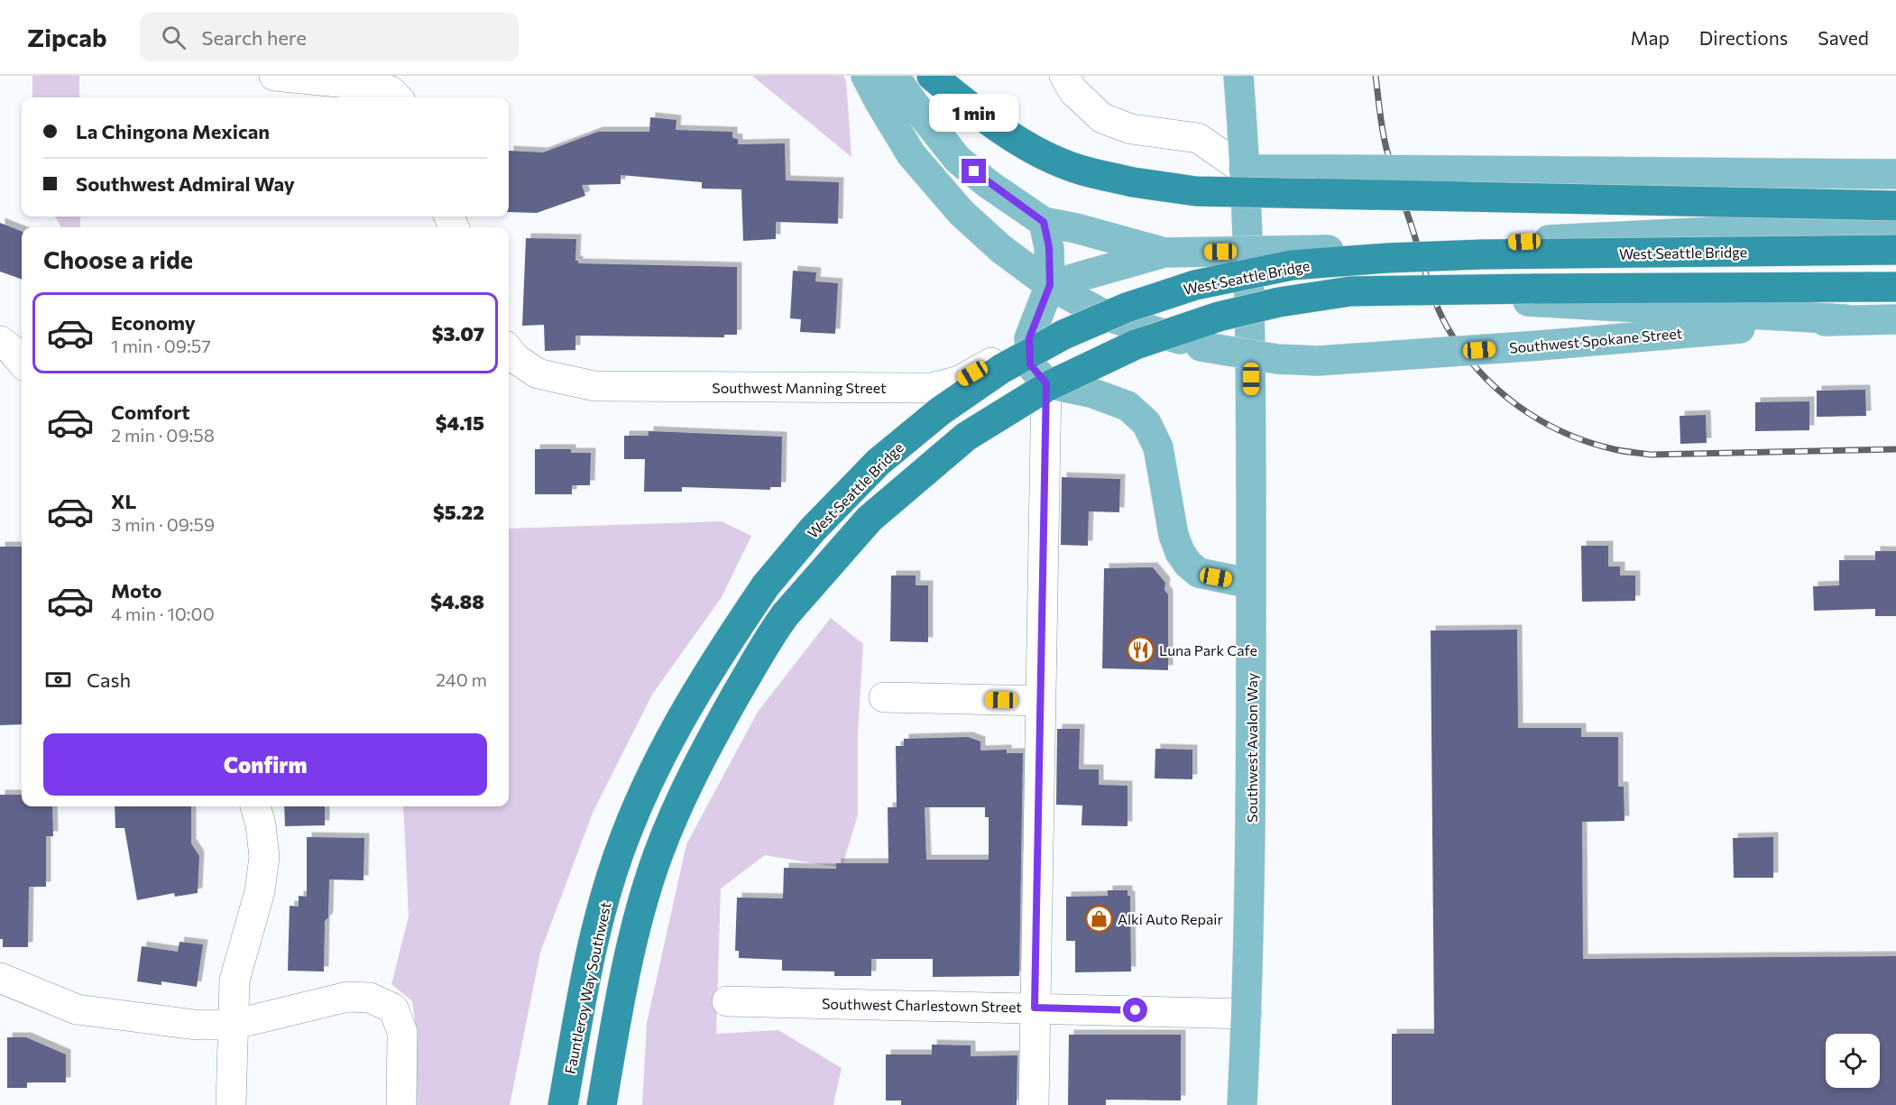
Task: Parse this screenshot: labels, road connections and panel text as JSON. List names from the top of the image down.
{
  "streets": {
    "highway": ["West Seattle Bridge", "Fauntleroy Way Southwest"],
    "main road": ["Southwest Spokane Street", "Southwest Avalon Way"],
    "street": ["Southwest Manning Street", "Southwest Charlestown Street"]
  },
  "crossings": [
    ["West Seattle Bridge", "Fauntleroy Way Southwest"],
    ["Southwest Avalon Way", "Southwest Charlestown Street"]
  ],
  "places": {
    "restaurant": ["Luna Park Cafe"],
    "shop": ["Alki Auto Repair"]
  },
  "page": {
    "header": "Zipcab",
    "search": "Search here",
    "nav": ["Map", "Directions", "Saved"],
    "bubble": "1 min",
    "banner": ["La Chingona Mexican", "Southwest Admiral Way"],
    "heading": "Choose a ride",
    "list": [
      {
        "name": "Economy",
        "note": "1 min · 09:57",
        "value": "$3.07"
      },
      {
        "name": "Comfort",
        "note": "2 min · 09:58",
        "value": "$4.15"
      },
      {
        "name": "XL",
        "note": "3 min · 09:59",
        "value": "$5.22"
      },
      {
        "name": "Moto",
        "note": "4 min · 10:00",
        "value": "$4.88"
      }
    ],
    "pay": ["Cash", "240 m"],
    "buttons": "Confirm"
  }
}
